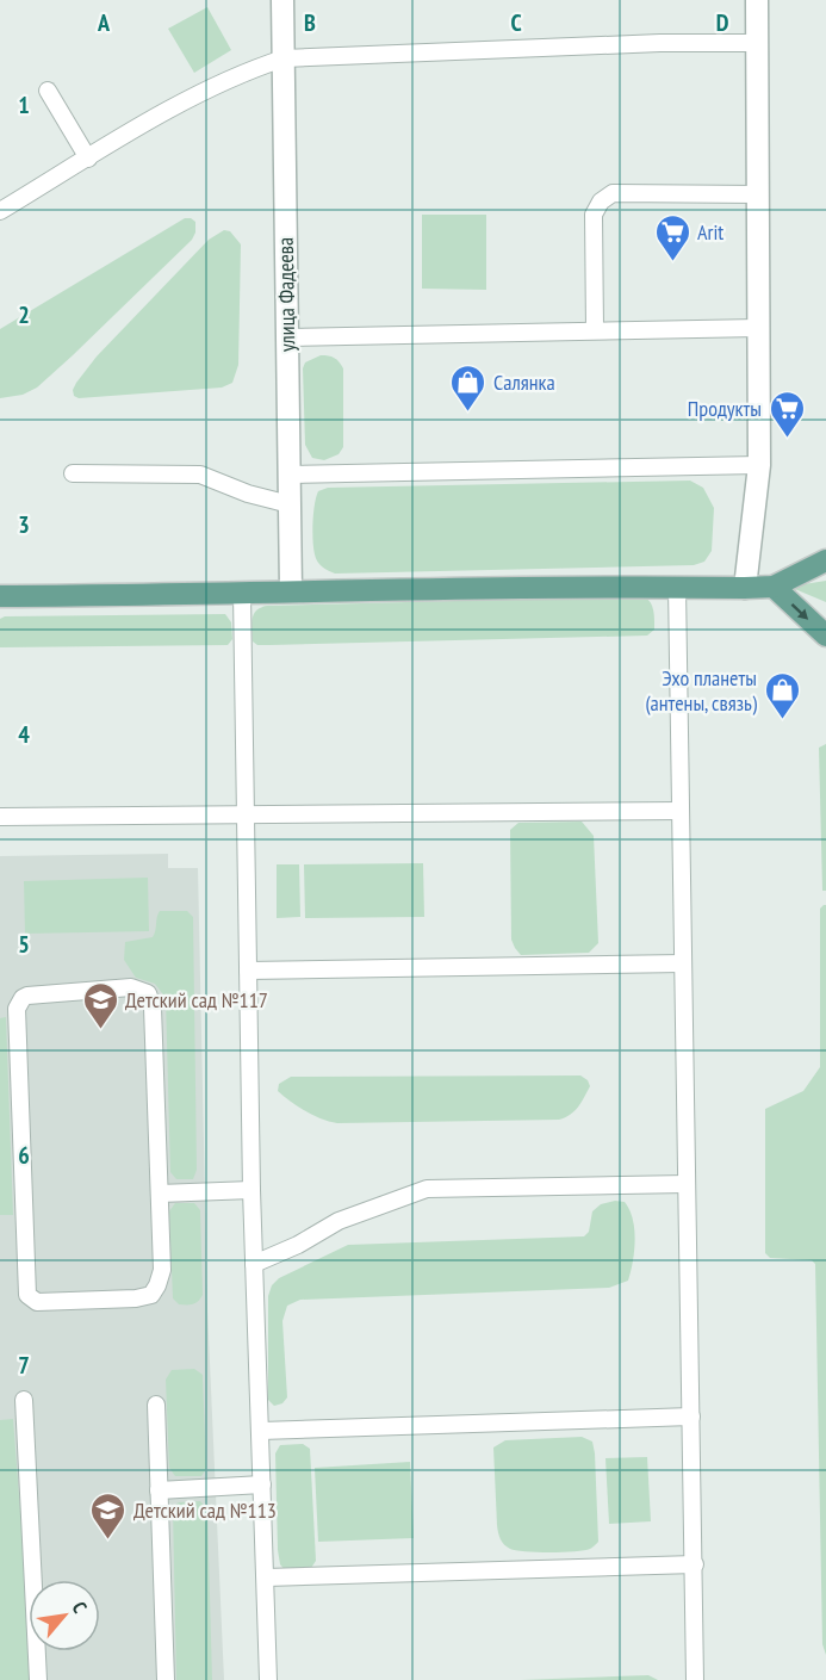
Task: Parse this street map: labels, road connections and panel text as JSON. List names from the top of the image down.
{
  "streets": {
    "street": ["улица Фадеева"]
  },
  "places": {
    "supermarket": ["Arit", "Продукты"],
    "shop": ["Салянка", "Эхо планеты (антены, связь)"],
    "school or university": ["Детский сад №117", "Детский сад №113"]
  },
  "north": "top right",
  "grid": {
    "columns": [
      "A",
      "B",
      "C",
      "D"
    ],
    "rows": [
      "1",
      "2",
      "3",
      "4",
      "5",
      "6",
      "7"
    ]
  }
}
